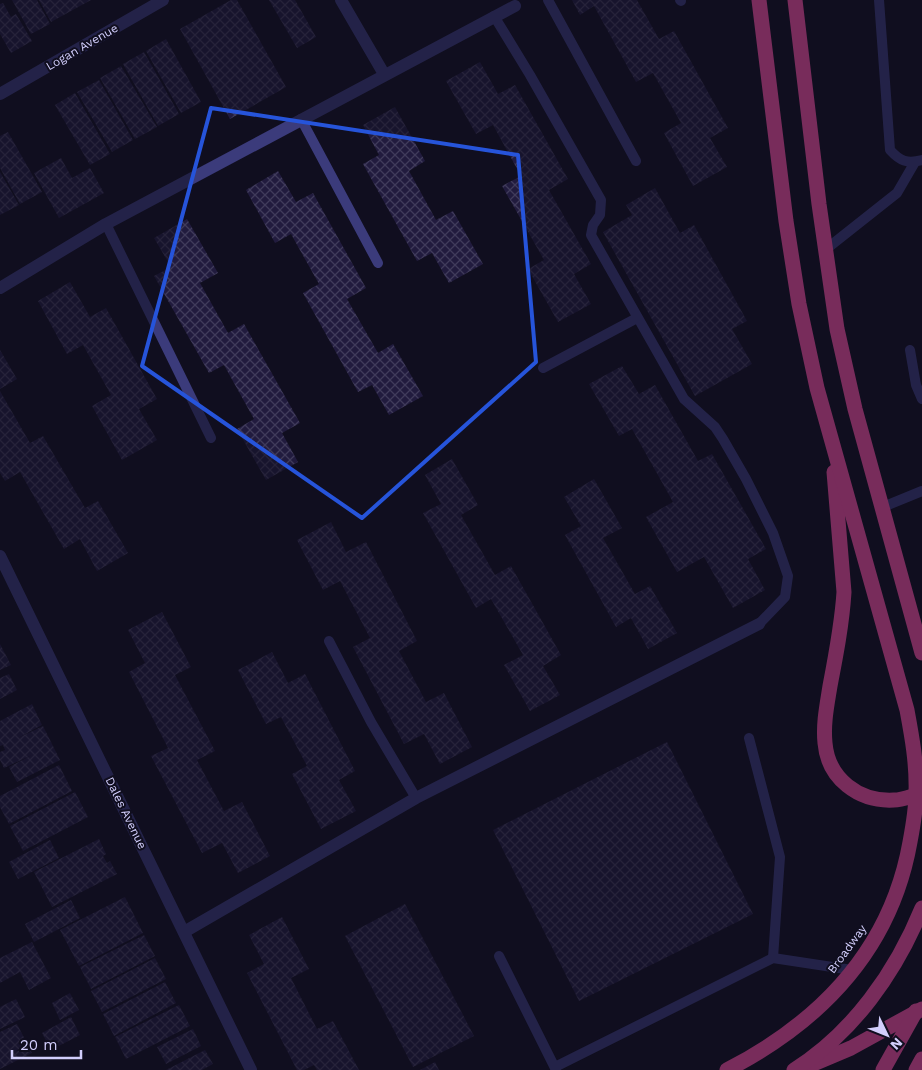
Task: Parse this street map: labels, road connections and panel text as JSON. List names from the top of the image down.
{
  "streets": {
    "highway": ["Broadway"],
    "street": ["Logan Avenue", "Dales Avenue"]
  },
  "scale_bar": "20 m",
  "north": "bottom right"
}
